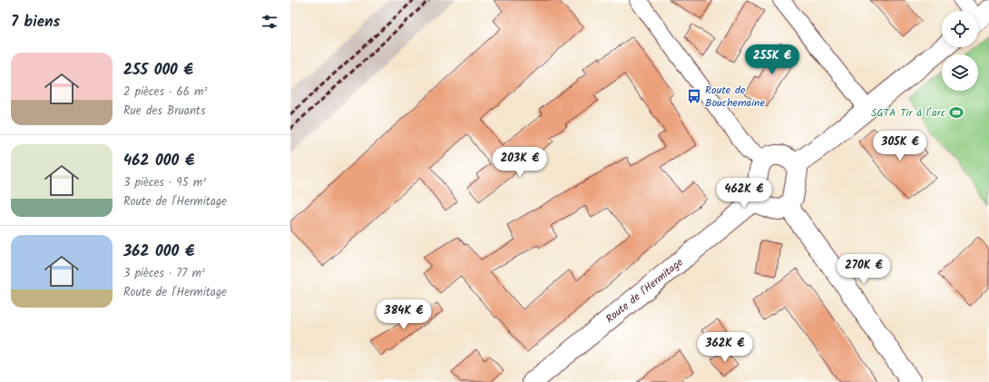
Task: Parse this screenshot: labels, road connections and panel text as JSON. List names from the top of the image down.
{
  "streets": {
    "street": ["Route de l'Hermitage"]
  },
  "places": {
    "bus stop": ["Route de Bouchemaine"],
    "sports": ["SGTA Tir à l’arc"]
  },
  "page": {
    "heading": "7 biens",
    "list": [
      {
        "name": "255 000 €",
        "note": "2 pièces · 66 m² · Rue des Bruants"
      },
      {
        "name": "462 000 €",
        "note": "3 pièces · 95 m² · Route de l'Hermitage"
      },
      {
        "name": "362 000 €",
        "note": "3 pièces · 77 m² · Route de l'Hermitage"
      }
    ],
    "price": [
      "255K €",
      "305K €",
      "203K €",
      "462K €",
      "270K €",
      "384K €",
      "362K €"
    ]
  }
}
